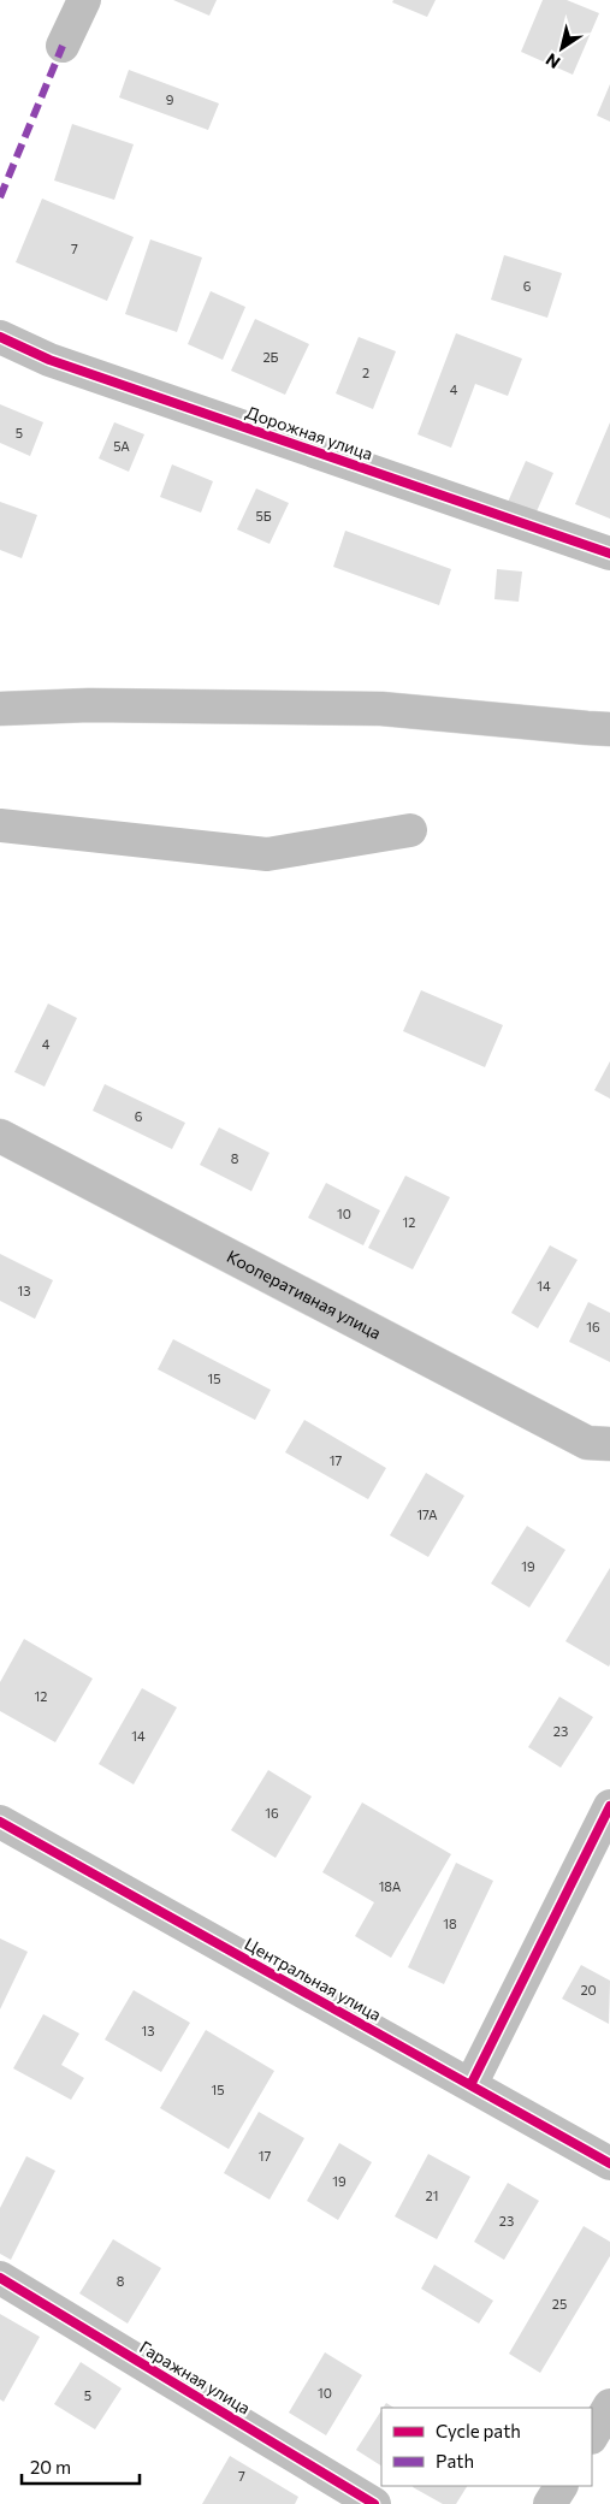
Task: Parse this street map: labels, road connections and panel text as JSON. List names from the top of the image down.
{
  "streets": {
    "street": [
      "Дорожная улица",
      "Кооперативная улица",
      "Центральная улица",
      "Гаражная улица"
    ]
  },
  "house_numbers": [
    "9",
    "7",
    "6",
    "2Б",
    "2",
    "4",
    "5",
    "5А",
    "5Б",
    "4",
    "6",
    "8",
    "10",
    "12",
    "14",
    "13",
    "16",
    "15",
    "17",
    "17А",
    "19",
    "12",
    "23",
    "14",
    "16",
    "18А",
    "18",
    "20",
    "13",
    "15",
    "17",
    "19",
    "21",
    "23",
    "8",
    "25",
    "10",
    "5",
    "7"
  ],
  "legend": ["Cycle path", "Path"],
  "scale_bar": "20 m",
  "north": "bottom left"
}
